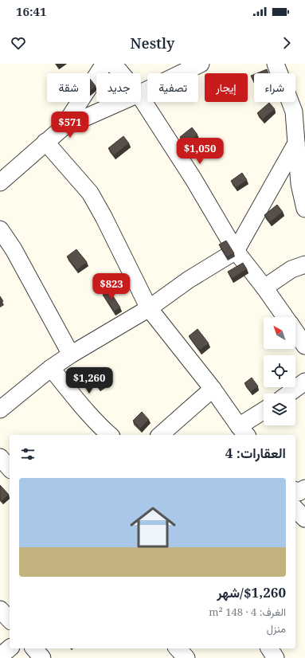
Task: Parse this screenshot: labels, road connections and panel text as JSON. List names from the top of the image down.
{
  "north": "top left",
  "page": {
    "status": "16:41",
    "header": "Nestly",
    "chip": [
      "شراء",
      "إيجار",
      "تصفية",
      "جديد",
      "شقة"
    ],
    "price": [
      "$571",
      "$1,050",
      "$823",
      "$1,260"
    ],
    "heading": "العقارات: 4",
    "list": [
      {
        "name": "$1,260/شهر",
        "note": "الغرف: 4 · 148 m² · منزل"
      }
    ]
  }
}
